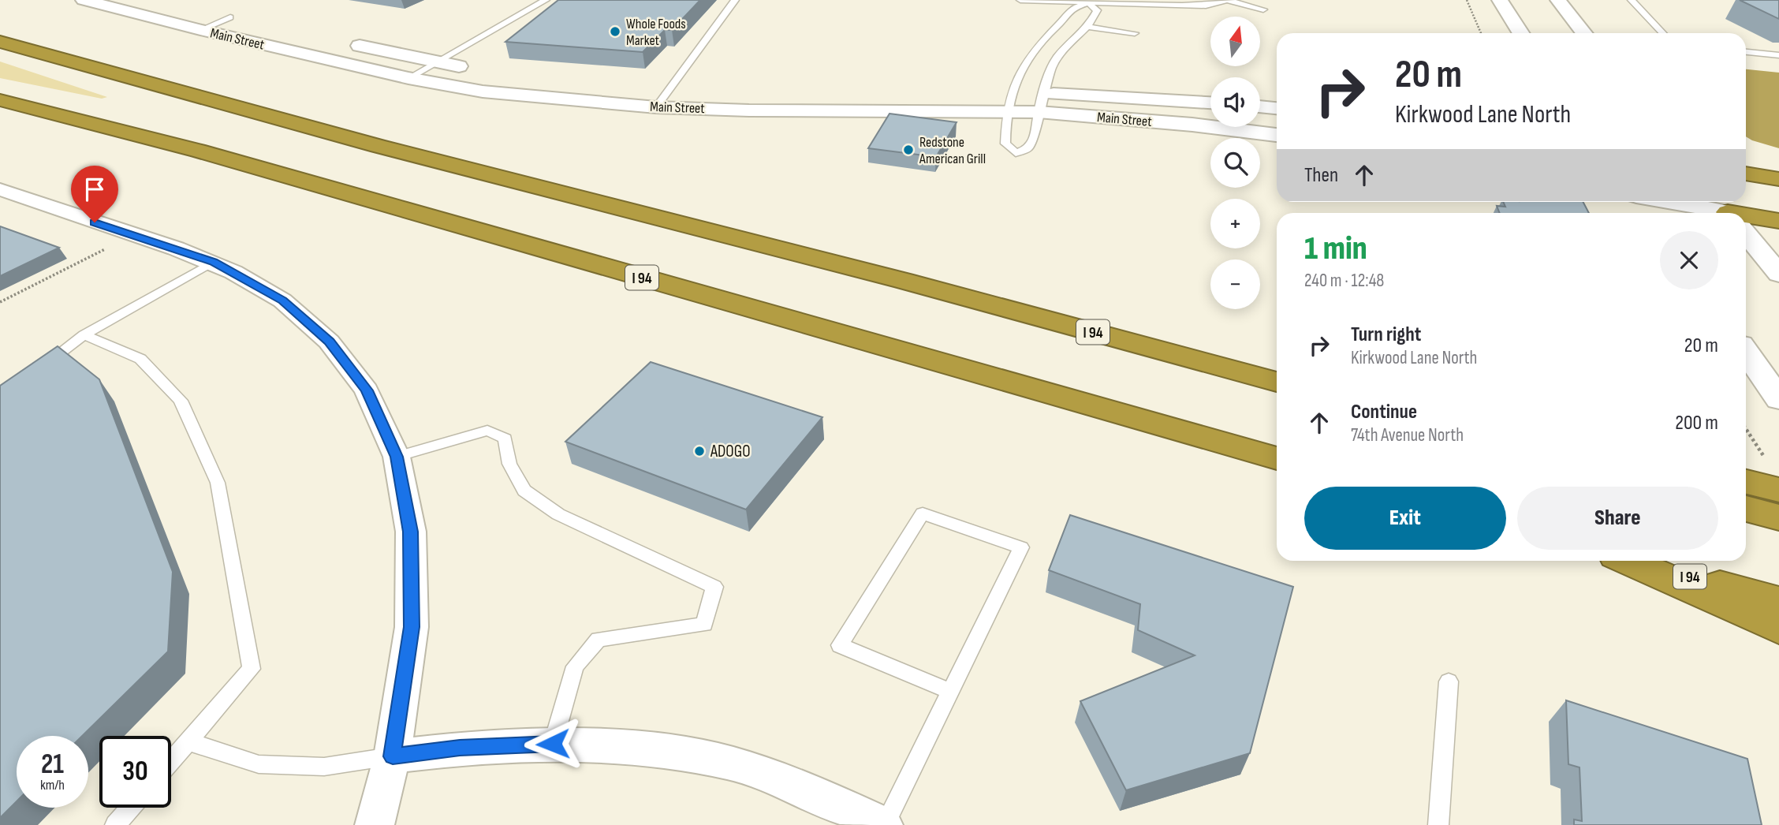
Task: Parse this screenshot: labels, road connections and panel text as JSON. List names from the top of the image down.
{
  "streets": {
    "highway": ["I 94"],
    "street": ["Main Street"]
  },
  "places": ["Whole Foods Market", "Redstone American Grill", "ADOGO"],
  "north": "top",
  "page": {
    "map_buttons": ["+", "−"],
    "turn": ["20 m", "Kirkwood Lane North"],
    "then": "Then",
    "heading": ["1 min", "240 m · 12:48"],
    "list": [
      {
        "name": "Turn right",
        "note": "Kirkwood Lane North",
        "value": "20 m"
      },
      {
        "name": "Continue",
        "note": "74th Avenue North",
        "value": "200 m"
      }
    ],
    "buttons": ["Exit", "Share"],
    "speed": "21 km/h",
    "limit": "30"
  }
}
